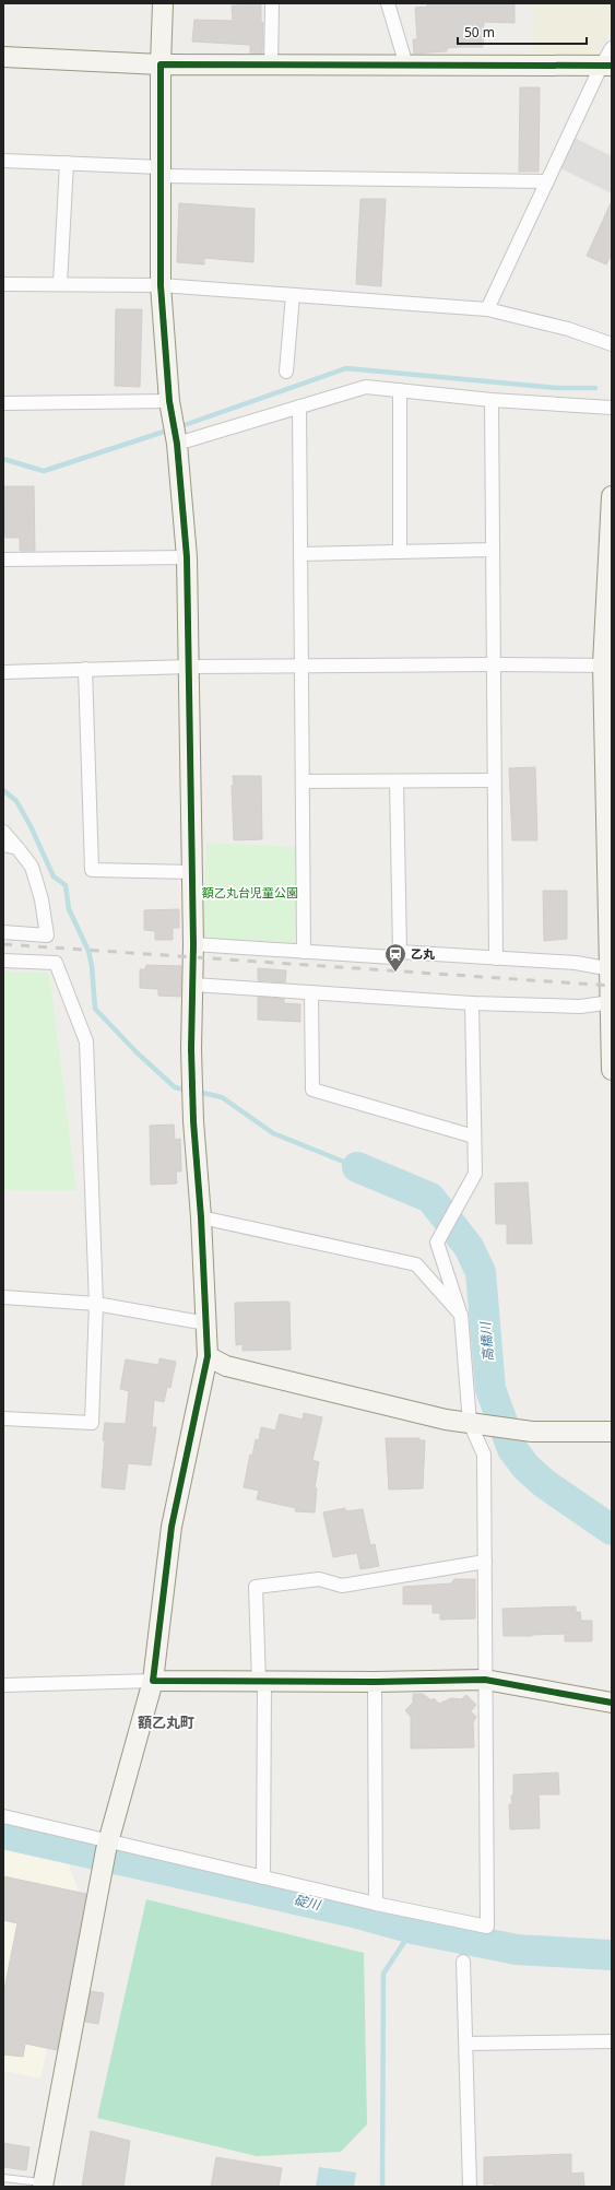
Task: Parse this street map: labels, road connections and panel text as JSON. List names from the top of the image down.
{
  "districts": ["額乙丸町"],
  "water": ["高橋川", "碇川"],
  "parks": ["額乙丸台児童公園"],
  "places": {
    "station": ["乙丸"]
  },
  "scale_bar": "50 m"
}
